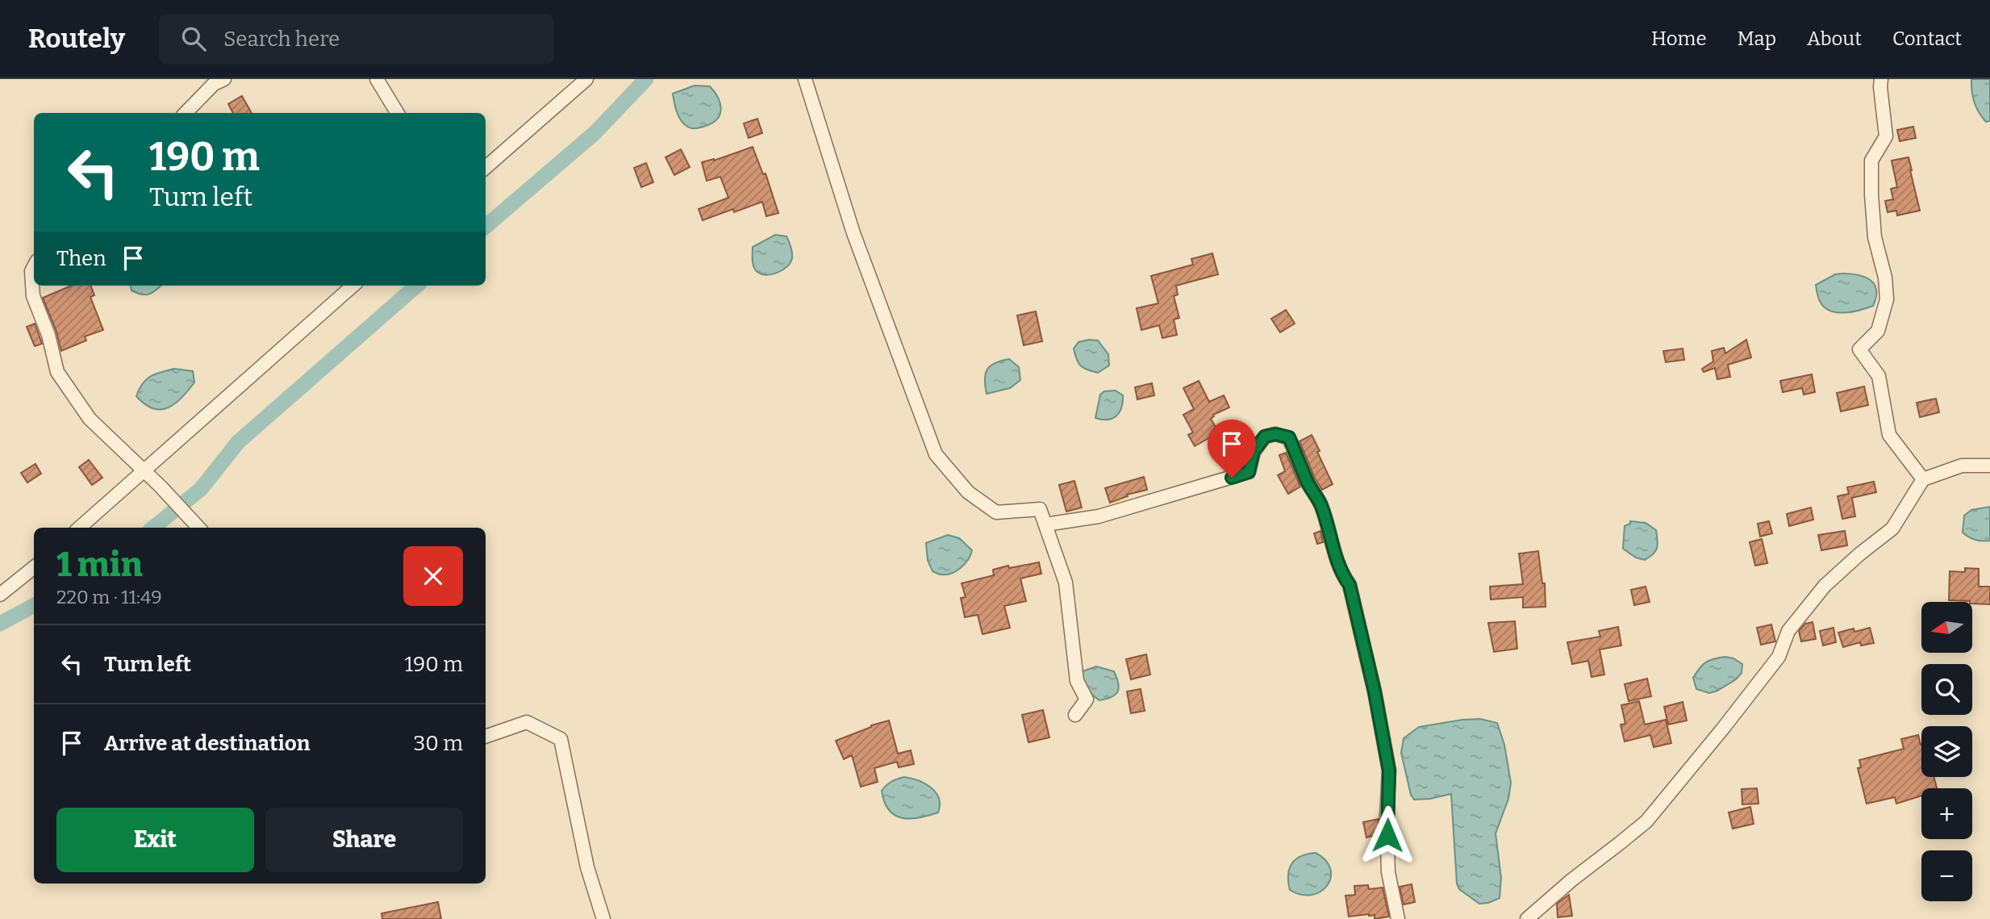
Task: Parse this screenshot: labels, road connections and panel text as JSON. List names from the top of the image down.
{
  "north": "left",
  "page": {
    "header": "Routely",
    "search": "Search here",
    "nav": [
      "Home",
      "Map",
      "About",
      "Contact"
    ],
    "turn": ["190 m", "Turn left"],
    "then": "Then",
    "heading": ["1 min", "220 m · 11:49"],
    "map_buttons": ["+", "−"],
    "list": [
      {
        "name": "Turn left",
        "value": "190 m"
      },
      {
        "name": "Arrive at destination",
        "value": "30 m"
      }
    ],
    "buttons": ["Exit", "Share"]
  }
}
